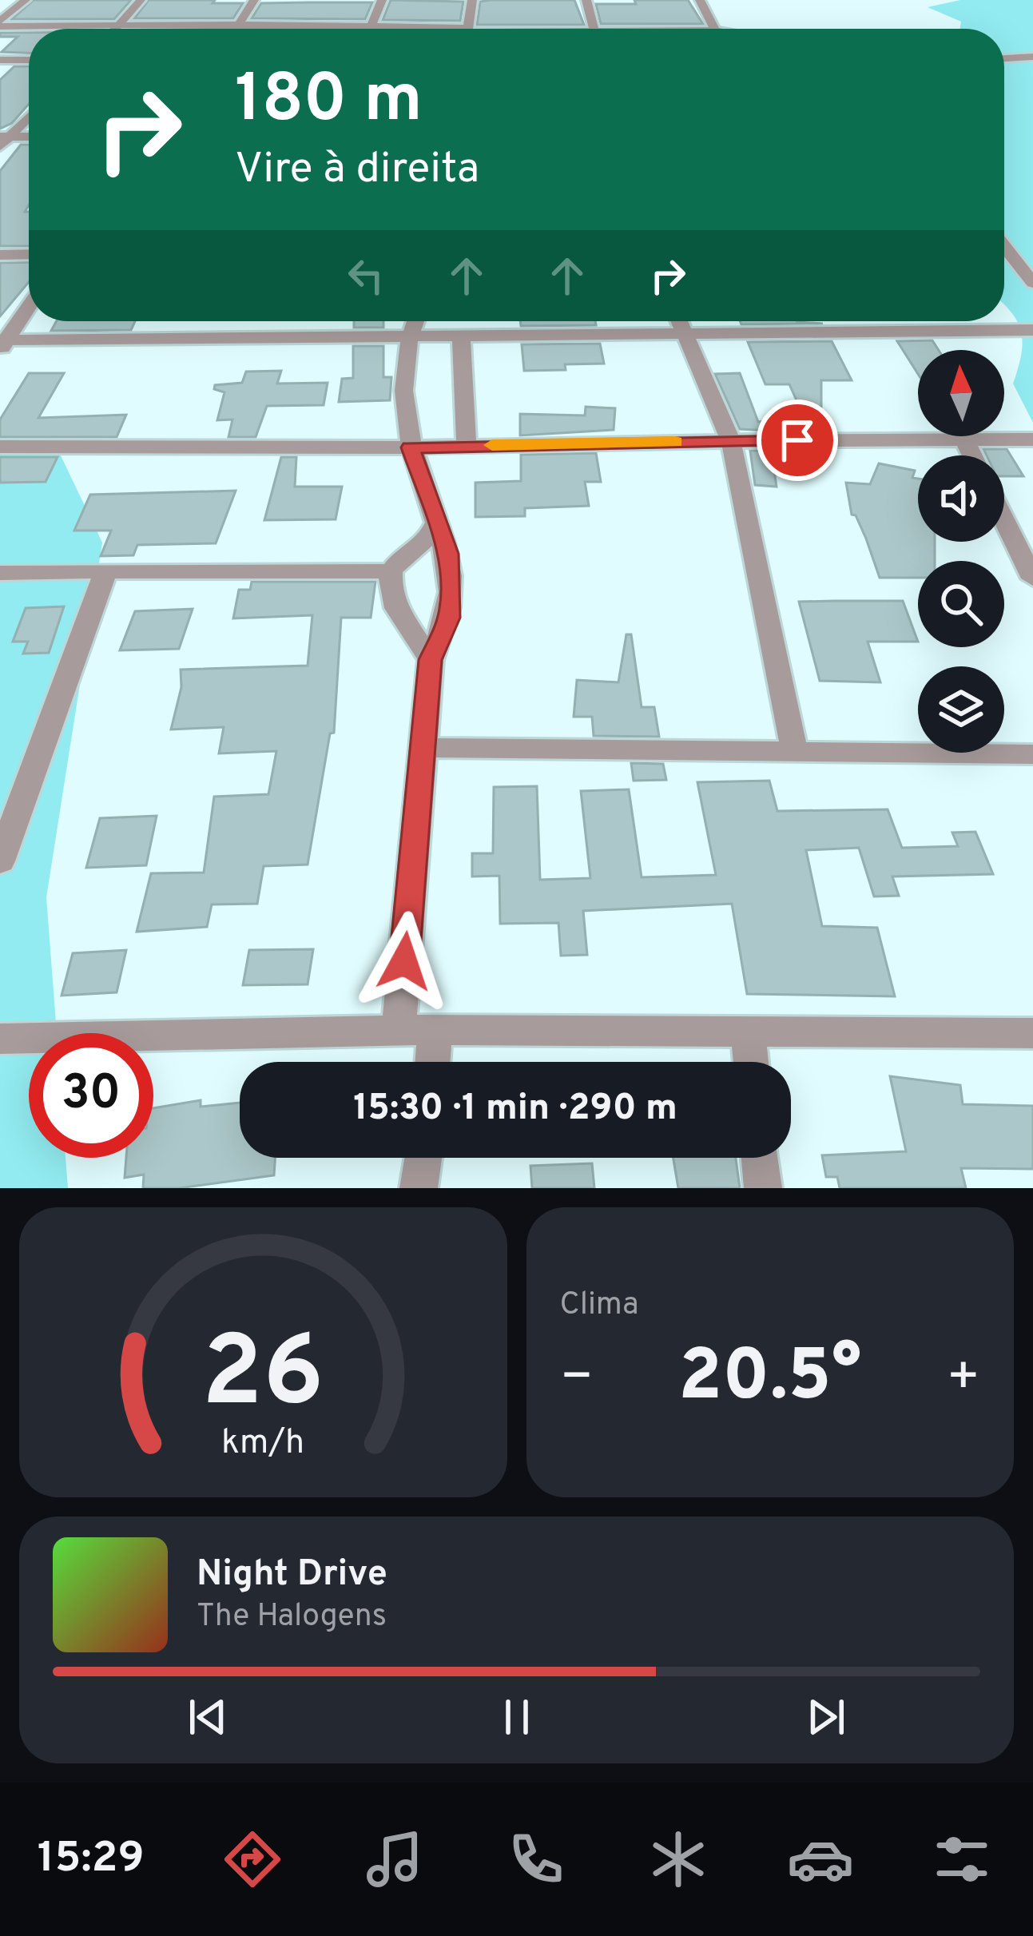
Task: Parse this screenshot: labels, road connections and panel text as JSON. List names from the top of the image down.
{
  "north": "top",
  "page": {
    "turn": ["180 m", "Vire à direita"],
    "limit": "30",
    "trip": "15:30 · 1 min · 290 m",
    "tile": "Clima",
    "heat": ["−", "20.5°", "+"],
    "song": ["Night Drive", "The Halogens"],
    "tabs": "15:29",
    "gauge": ["26", "km/h"]
  }
}
